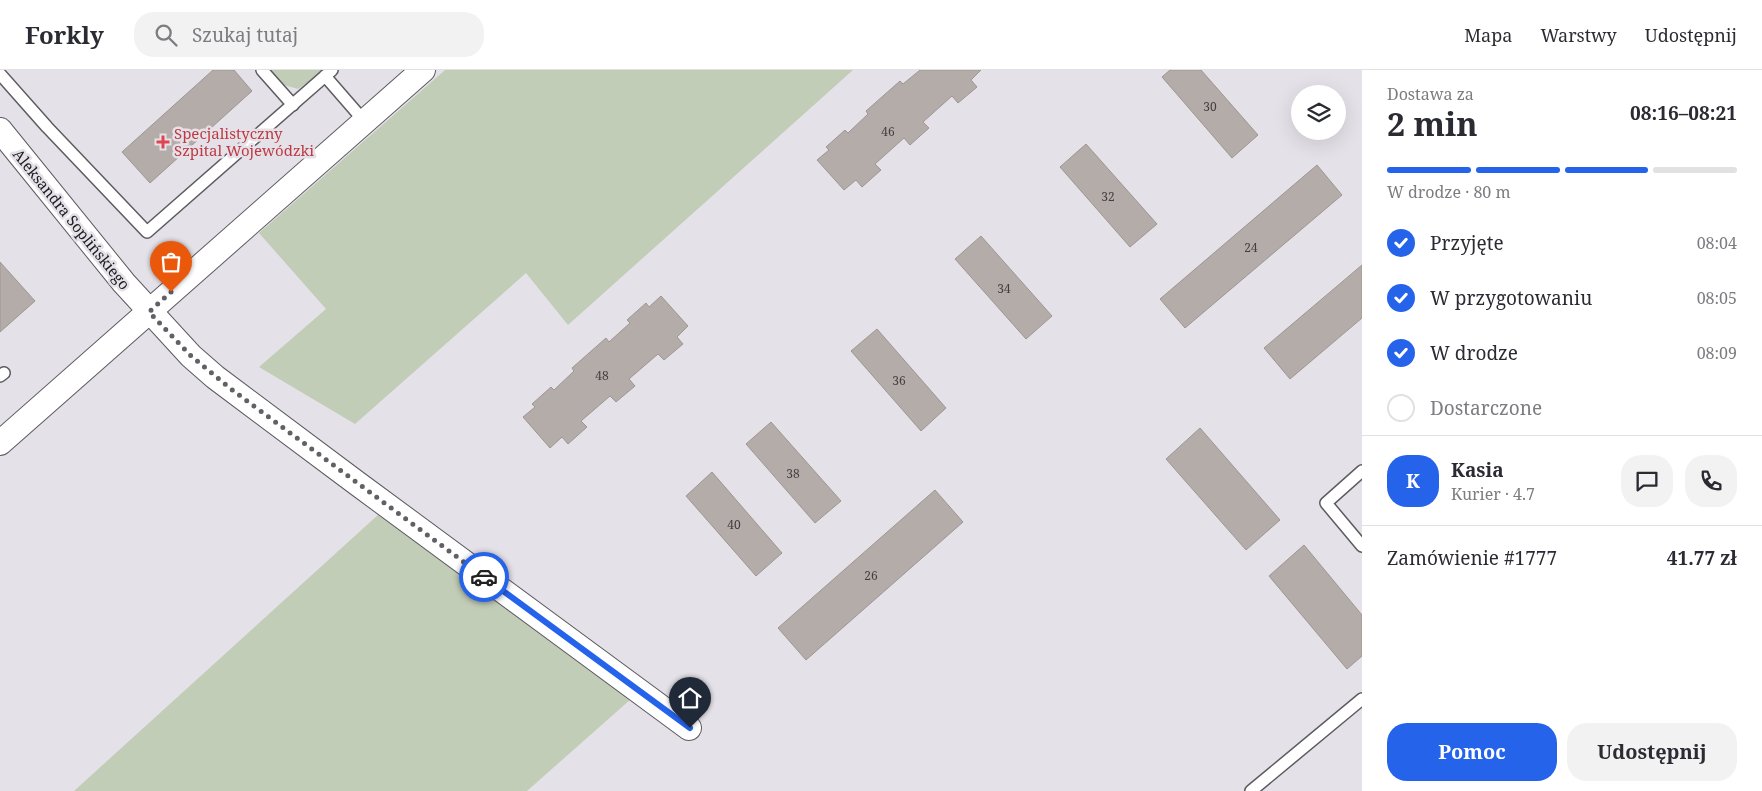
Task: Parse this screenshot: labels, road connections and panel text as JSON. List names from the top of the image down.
{
  "streets": {
    "street": ["Aleksandra Soplińskiego"]
  },
  "places": {
    "health": ["Specjalistyczny Szpital Wojewódzki"]
  },
  "house_numbers": [
    "30",
    "46",
    "32",
    "24",
    "34",
    "48",
    "36",
    "38",
    "40",
    "26"
  ],
  "page": {
    "header": "Forkly",
    "search": "Szukaj tutaj",
    "nav": ["Mapa", "Warstwy", "Udostępnij"],
    "heading": ["2 min", "Dostawa za", "08:16–08:21"],
    "panel": [
      "Kasia",
      "Kurier · 4.7",
      "Zamówienie #1777",
      "41.77 zł"
    ],
    "bar": "W drodze · 80 m",
    "list": [
      ["Przyjęte", "08:04"],
      ["W przygotowaniu", "08:05"],
      ["W drodze", "08:09"],
      "Dostarczone"
    ],
    "round": "K",
    "buttons": ["Pomoc", "Udostępnij"]
  }
}
